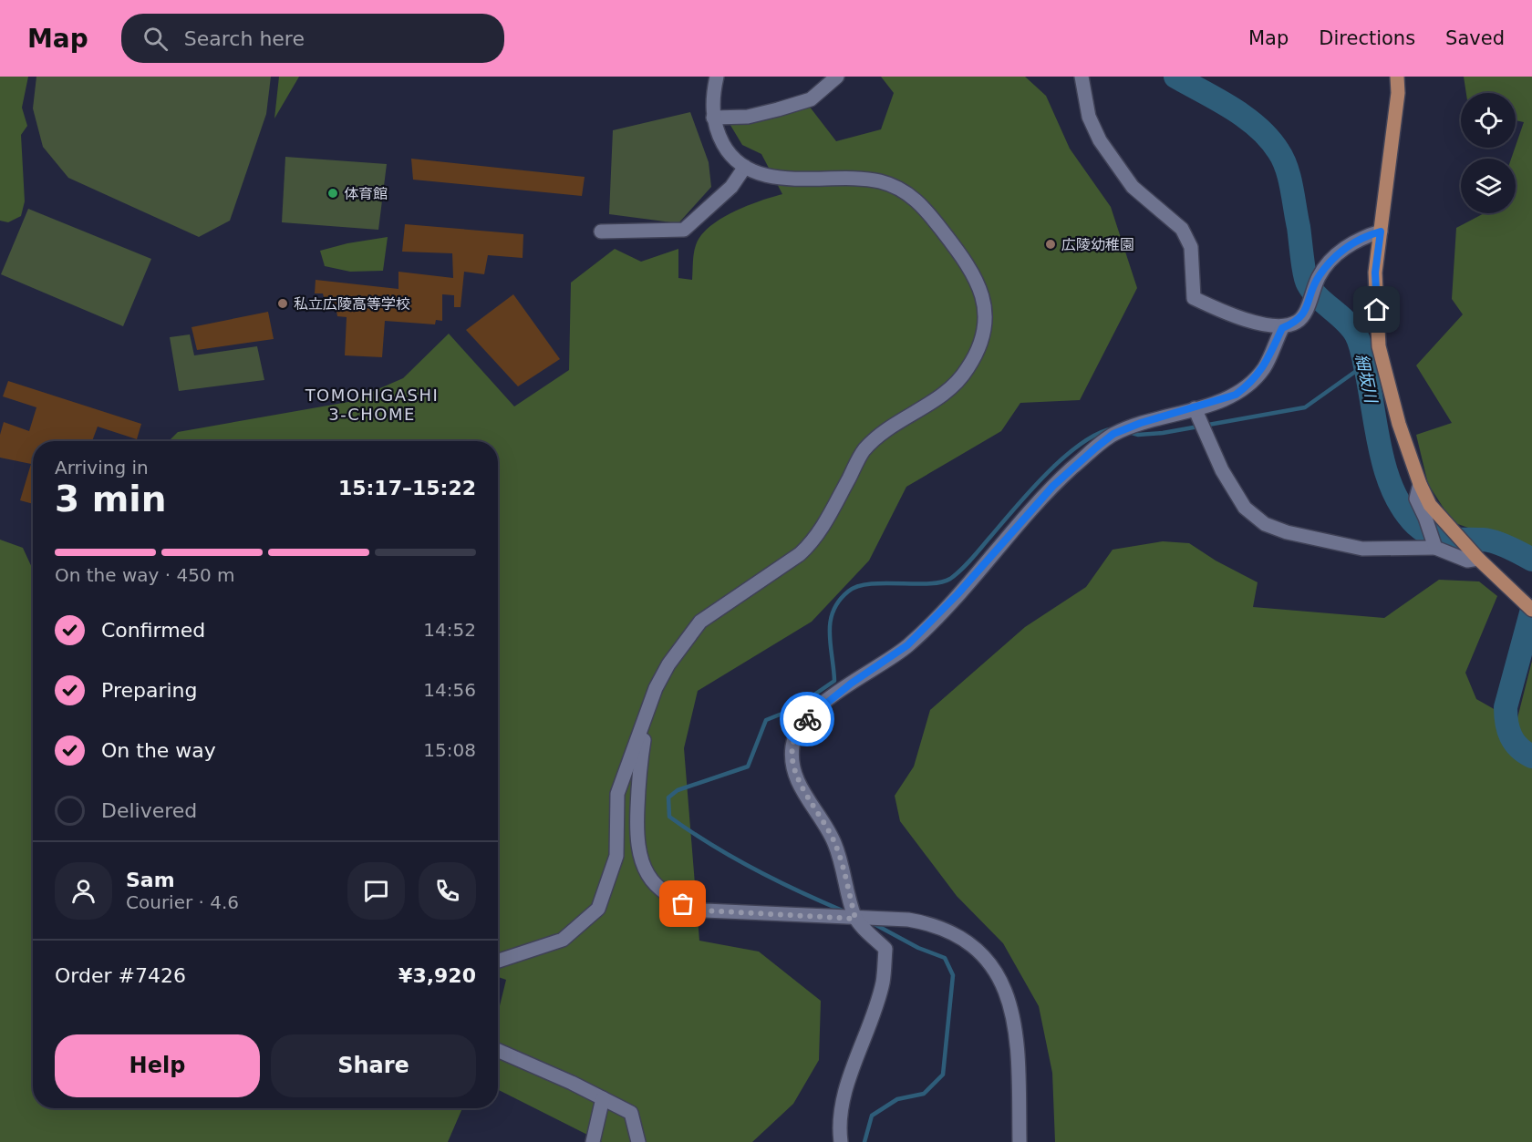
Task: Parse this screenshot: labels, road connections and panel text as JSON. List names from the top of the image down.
{
  "districts": ["TOMOHIGASHI 3-CHOME"],
  "water": ["細坂川"],
  "places": ["体育館", "広陵幼稚園", "私立広陵高等学校"],
  "page": {
    "header": "Map",
    "search": "Search here",
    "nav": ["Map", "Directions", "Saved"],
    "heading": ["3 min", "Arriving in", "15:17–15:22"],
    "panel": [
      "Sam",
      "Courier · 4.6",
      "Order #7426",
      "¥3,920"
    ],
    "bar": "On the way · 450 m",
    "list": [
      ["Confirmed", "14:52"],
      ["Preparing", "14:56"],
      ["On the way", "15:08"],
      "Delivered"
    ],
    "buttons": ["Help", "Share"]
  }
}
